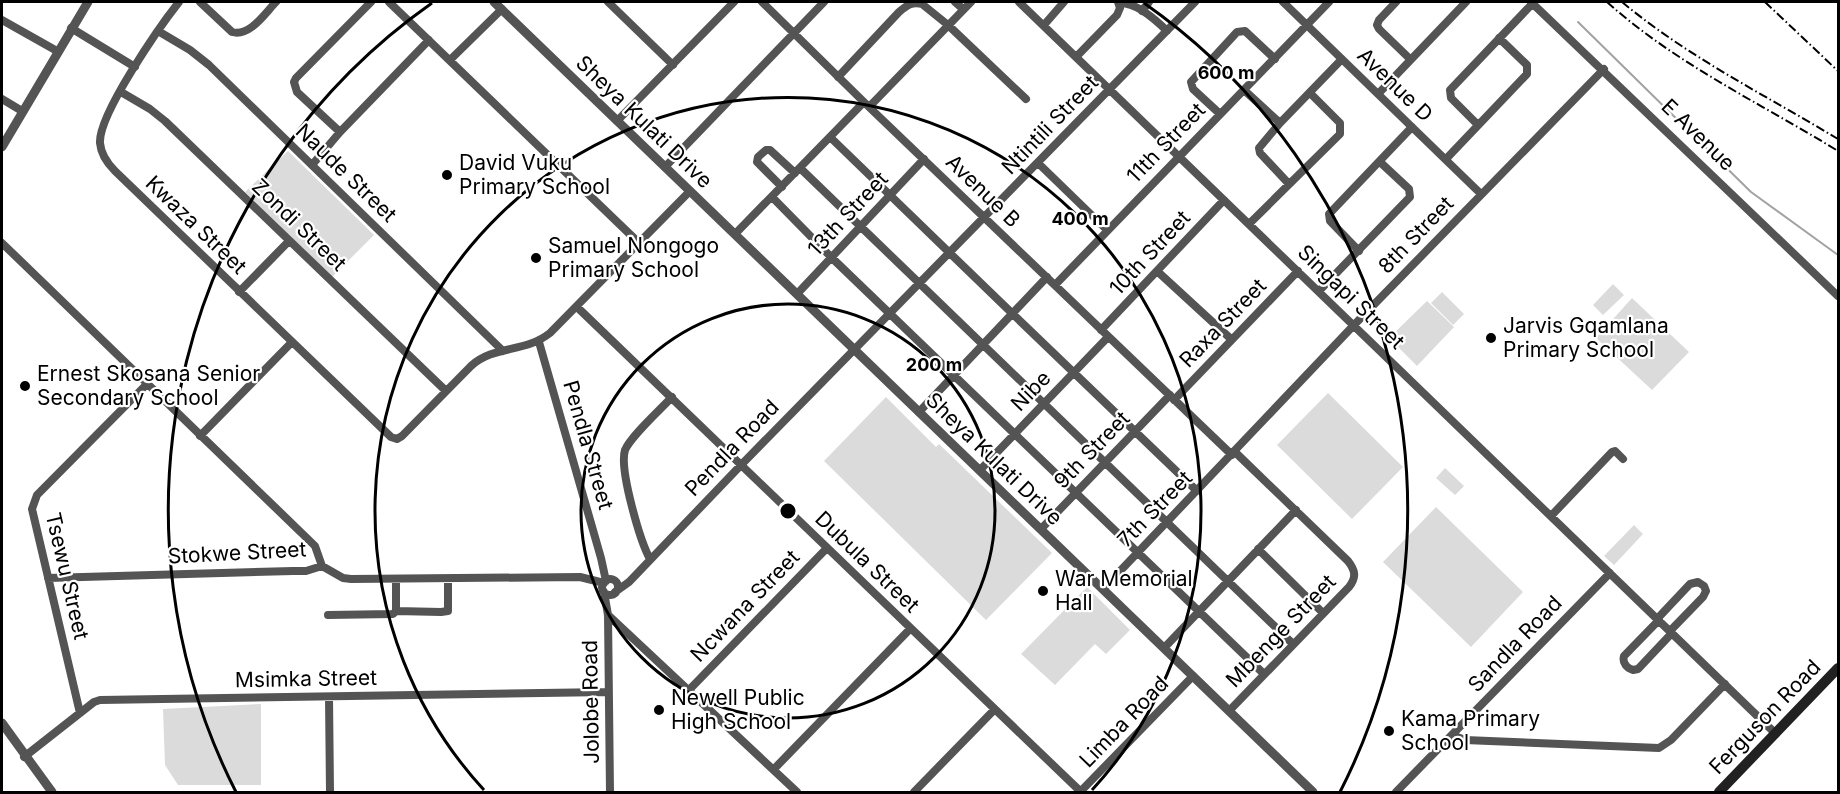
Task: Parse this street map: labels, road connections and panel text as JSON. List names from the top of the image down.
{
  "streets": {
    "main road": ["Ferguson Road"],
    "street": [
      "Avenue D",
      "Sheya Kulati Drive",
      "Ntintili Street",
      "E Avenue",
      "11th Street",
      "Naude Street",
      "Avenue B",
      "13th Street",
      "Kwaza Street",
      "Zondi Street",
      "8th Street",
      "10th Street",
      "Singapi Street",
      "Raxa Street",
      "Nibe",
      "Pendla Street",
      "Pendla Road",
      "9th Street",
      "7th Street",
      "Stokwe Street",
      "Dubula Street",
      "Tsewu Street",
      "Ncwana Street",
      "Mbenge Street",
      "Sandla Road",
      "Msimka Street",
      "Jolobe Road",
      "Limba Road"
    ]
  },
  "crossings": [
    ["Avenue D", "11th Street"],
    ["Avenue D", "8th Street"],
    ["Sheya Kulati Drive", "Ntintili Street"],
    ["Sheya Kulati Drive", "13th Street"],
    ["Sheya Kulati Drive", "Nibe"],
    ["Sheya Kulati Drive", "Pendla Road"],
    ["Sheya Kulati Drive", "9th Street"],
    ["Sheya Kulati Drive", "7th Street"],
    ["Sheya Kulati Drive", "Mbenge Street"],
    ["Sheya Kulati Drive", "Limba Road"],
    ["Ntintili Street", "Avenue B"],
    ["Ntintili Street", "Singapi Street"],
    ["Ntintili Street", "Pendla Road"],
    ["E Avenue", "8th Street"],
    ["11th Street", "Avenue B"],
    ["11th Street", "Singapi Street"],
    ["Naude Street", "Kwaza Street"],
    ["Avenue B", "13th Street"],
    ["Avenue B", "8th Street"],
    ["Avenue B", "10th Street"],
    ["Avenue B", "Raxa Street"],
    ["Avenue B", "Nibe"],
    ["Avenue B", "9th Street"],
    ["Avenue B", "7th Street"],
    ["Avenue B", "Mbenge Street"],
    ["Kwaza Street", "Zondi Street"],
    ["8th Street", "Singapi Street"],
    ["8th Street", "7th Street"],
    ["10th Street", "Singapi Street"],
    ["Singapi Street", "Raxa Street"],
    ["Singapi Street", "Sandla Road"],
    ["Singapi Street", "Ferguson Road"],
    ["Raxa Street", "9th Street"],
    ["Pendla Street", "Pendla Road"],
    ["Pendla Street", "Stokwe Street"],
    ["Pendla Street", "Dubula Street"],
    ["Pendla Street", "Jolobe Road"],
    ["Pendla Road", "Stokwe Street"],
    ["Pendla Road", "Dubula Street"],
    ["Pendla Road", "Jolobe Road"],
    ["Stokwe Street", "Tsewu Street"],
    ["Stokwe Street", "Jolobe Road"],
    ["Dubula Street", "Ncwana Street"],
    ["Dubula Street", "Limba Road"],
    ["Tsewu Street", "Msimka Street"],
    ["Msimka Street", "Jolobe Road"]
  ],
  "places": [
    "David Vuku Primary School",
    "Samuel Nongogo Primary School",
    "Jarvis Gqamlana Primary School",
    "Ernest Skosana Senior Secondary School",
    "War Memorial Hall",
    "Newell Public High School",
    "Kama Primary School"
  ],
  "rings": ["600 m", "400 m", "200 m"]
}
